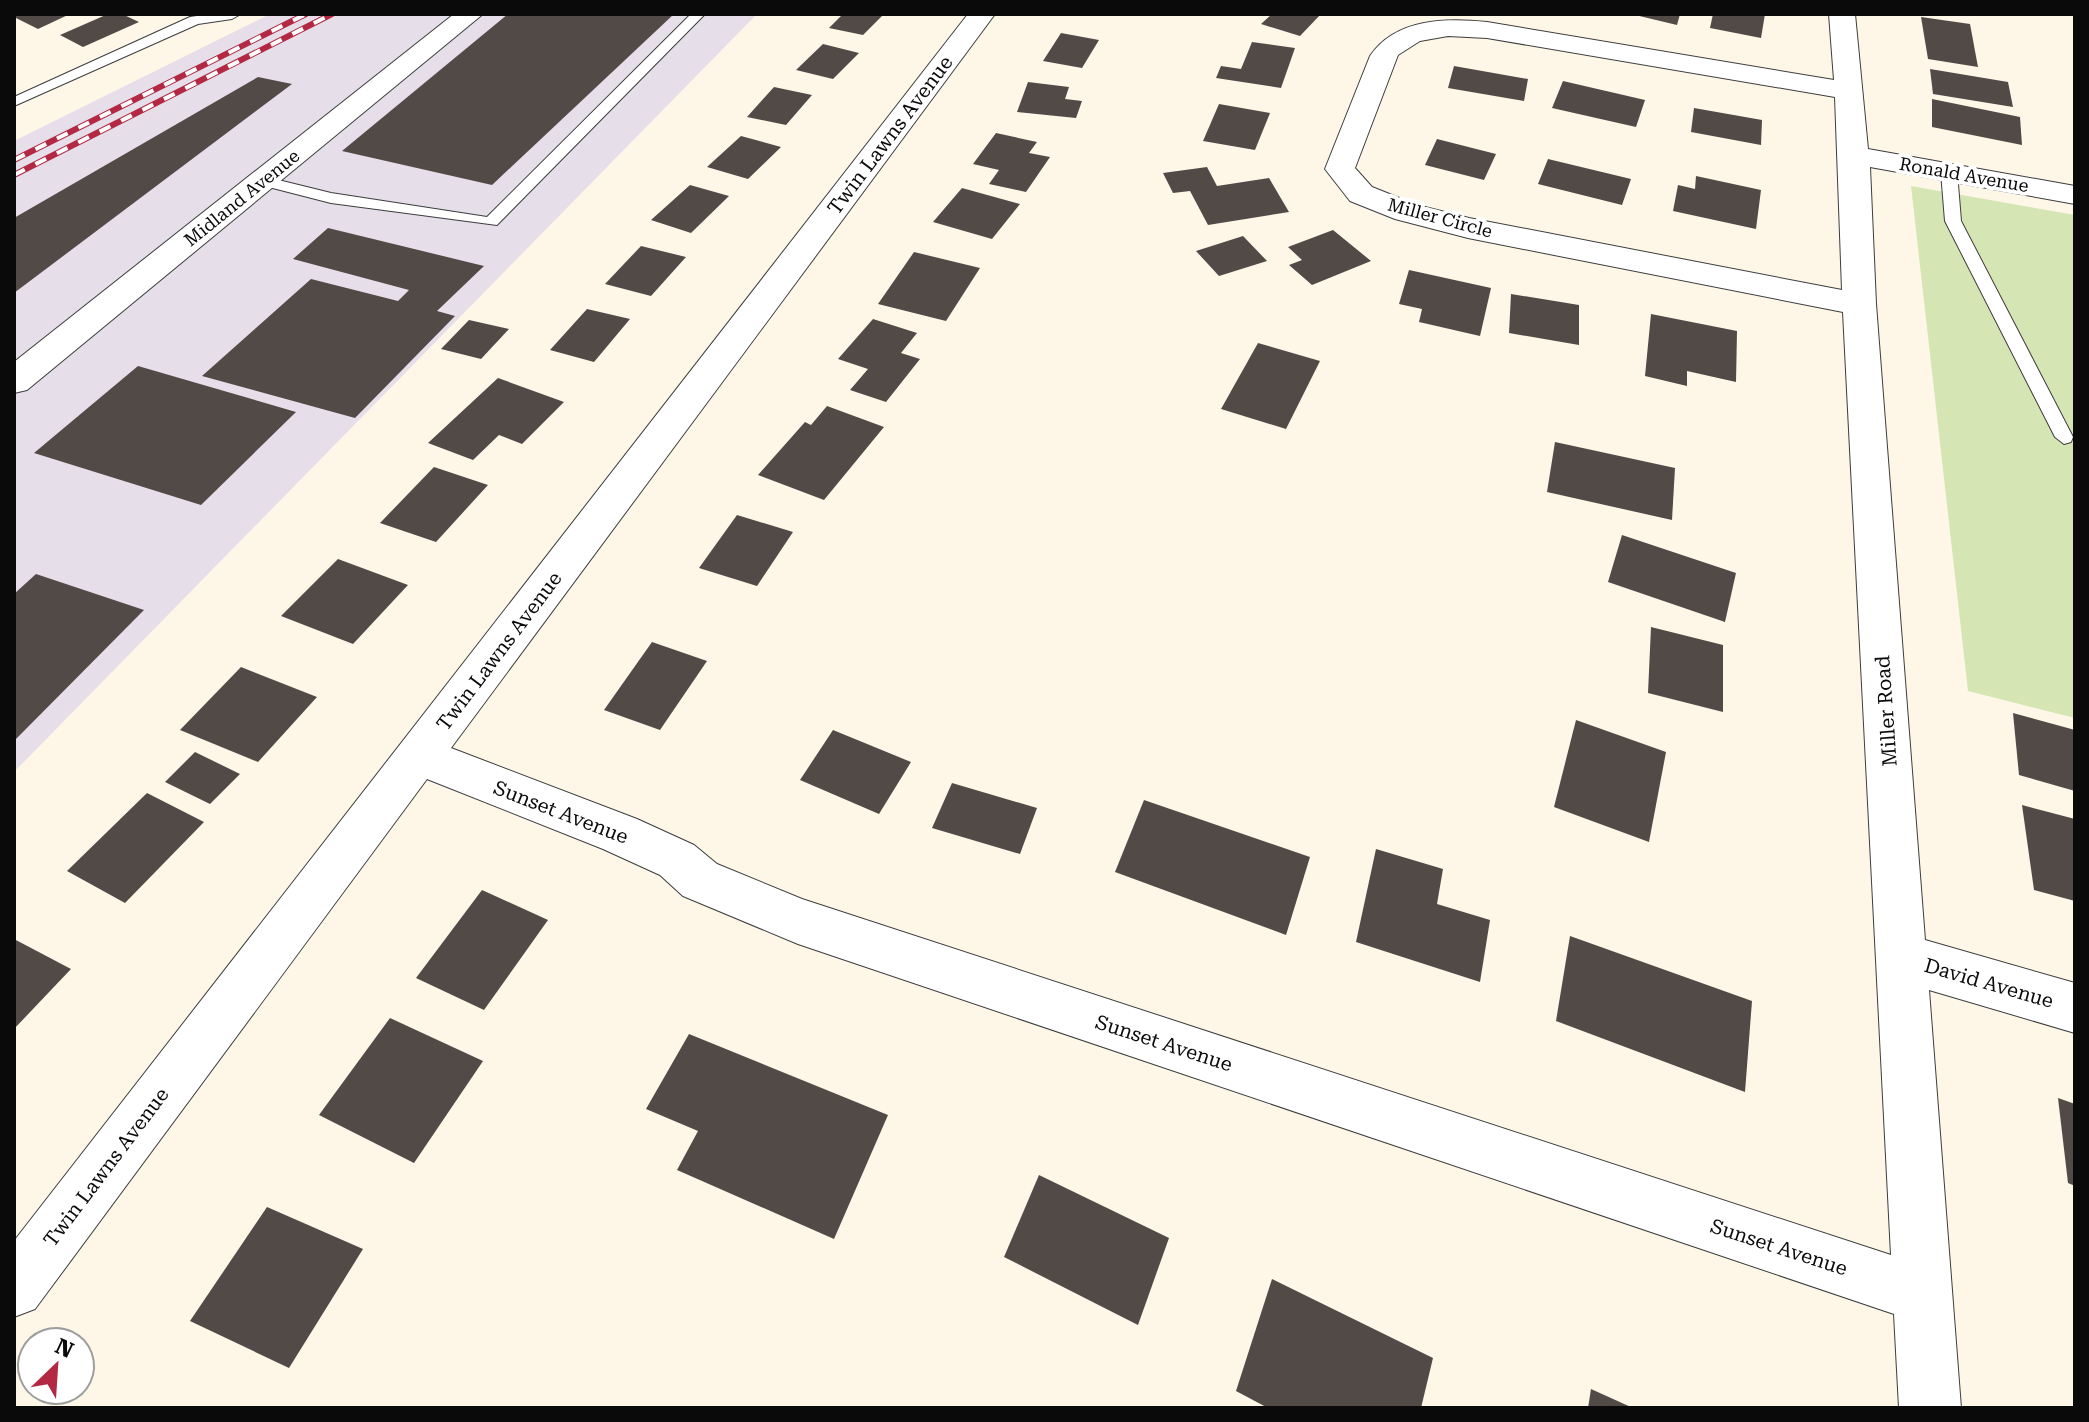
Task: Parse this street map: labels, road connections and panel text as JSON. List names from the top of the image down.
{
  "streets": {
    "street": [
      "Twin Lawns Avenue",
      "Ronald Avenue",
      "Midland Avenue",
      "Miller Circle",
      "Miller Road",
      "Sunset Avenue",
      "David Avenue"
    ]
  },
  "crossings": [
    ["Twin Lawns Avenue", "Sunset Avenue"],
    ["Ronald Avenue", "Miller Road"],
    ["Miller Circle", "Miller Road"],
    ["Miller Road", "Sunset Avenue"],
    ["Miller Road", "David Avenue"]
  ],
  "north": "top right"
}
